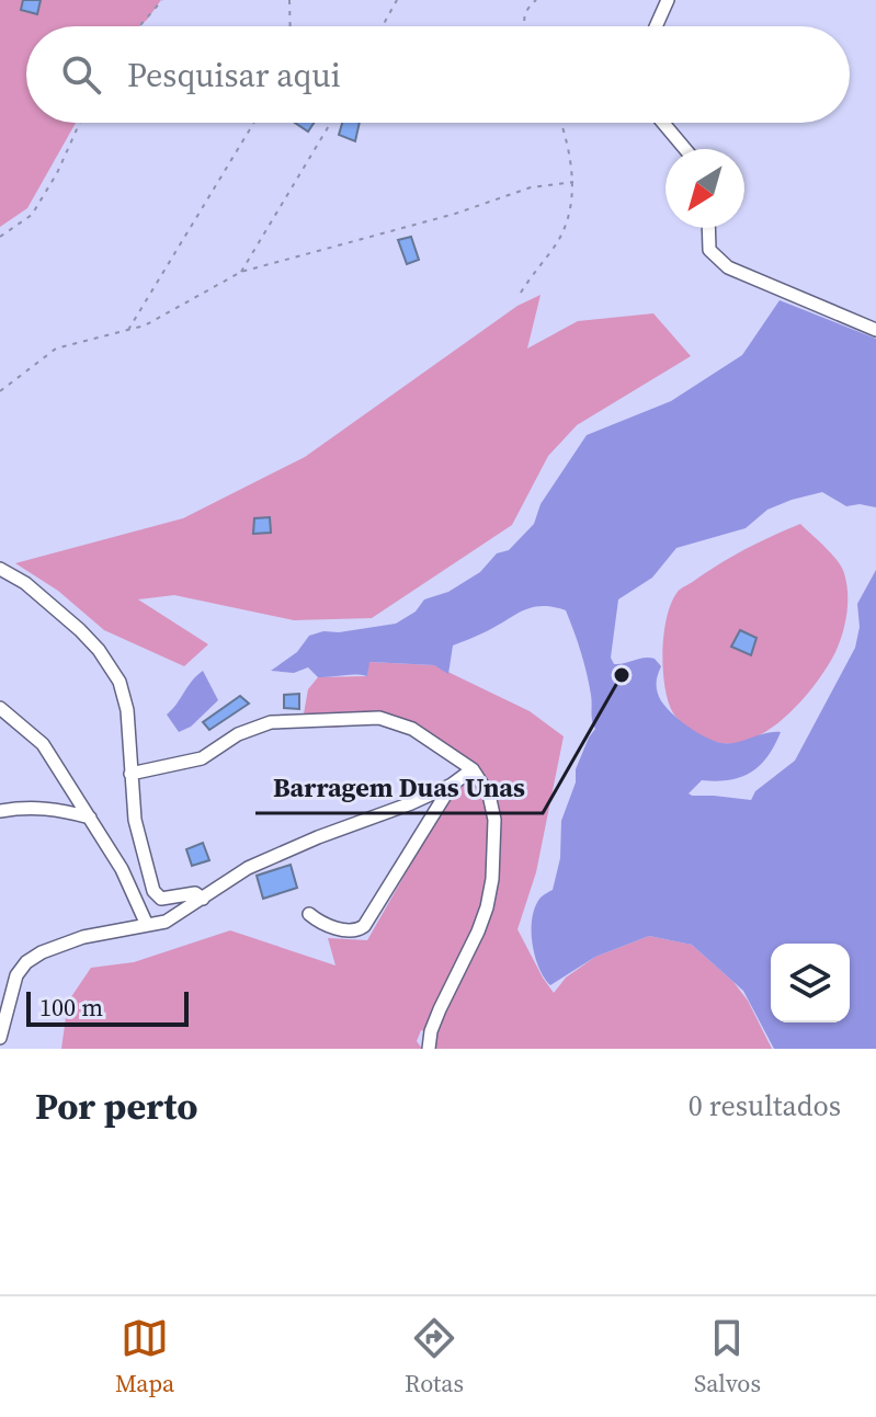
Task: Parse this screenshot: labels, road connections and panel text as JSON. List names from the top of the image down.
{
  "places": ["Barragem Duas Unas"],
  "scale_bar": "100 m",
  "north": "bottom left",
  "page": {
    "search": "Pesquisar aqui",
    "scale": "100 m",
    "heading": ["Por perto", "0 resultados"],
    "nav": ["Mapa", "Rotas", "Salvos"]
  }
}
